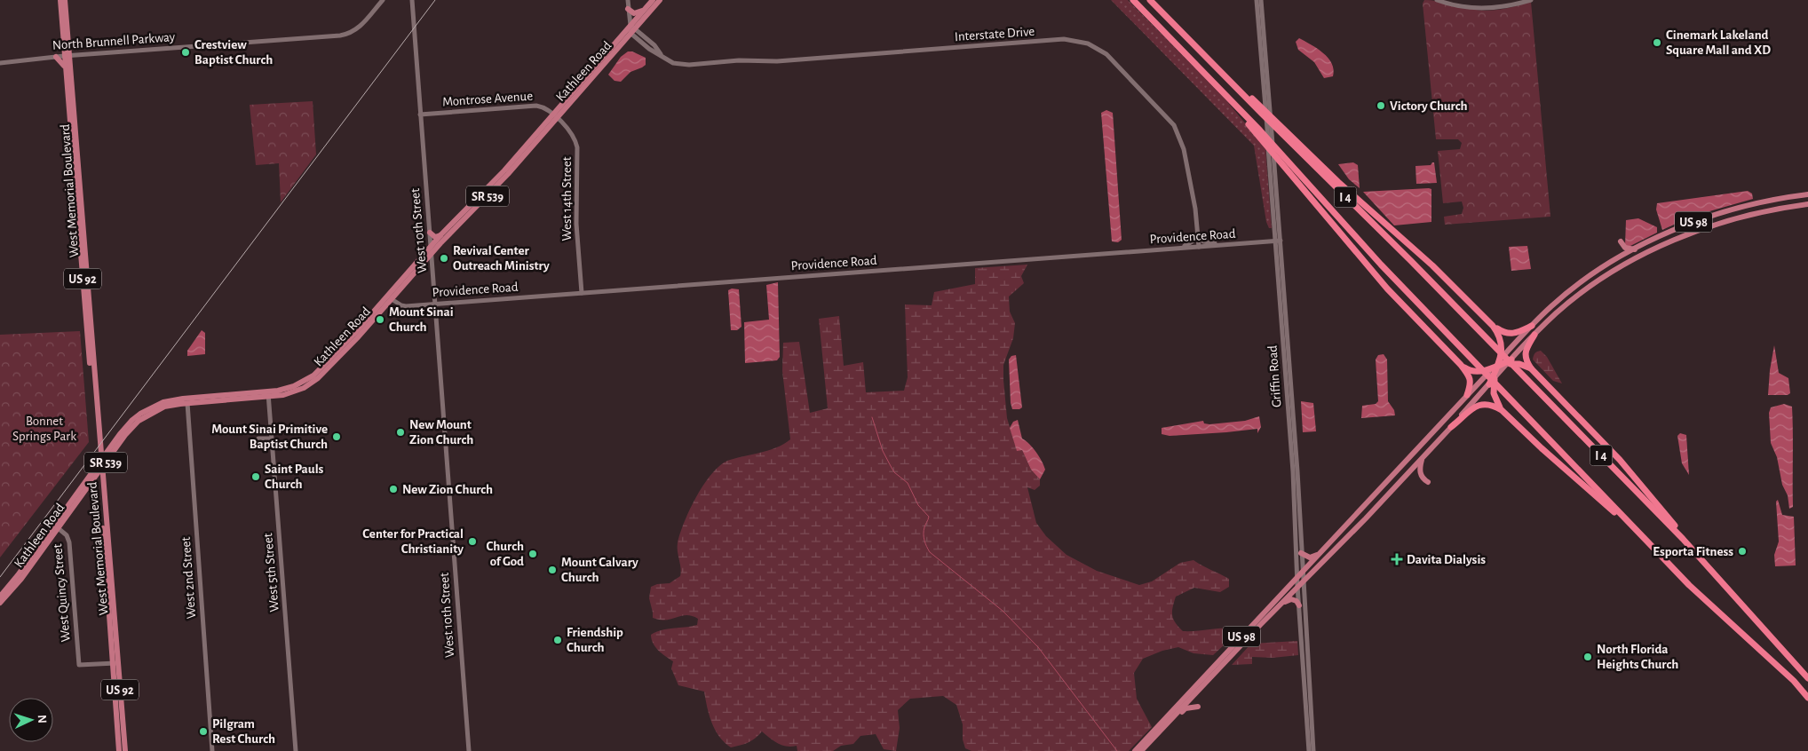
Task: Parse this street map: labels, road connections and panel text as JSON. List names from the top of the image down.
{
  "streets": {
    "highway": ["I 4"],
    "main road": [
      "Kathleen Road",
      "West Memorial Boulevard",
      "SR 539",
      "US 98",
      "US 92"
    ],
    "street": [
      "Interstate Drive",
      "North Brunnell Parkway",
      "Montrose Avenue",
      "West 14th Street",
      "West 10th Street",
      "Providence Road",
      "Griffin Road",
      "West 5th Street",
      "West 2nd Street",
      "West Quincy Street"
    ]
  },
  "crossings": [
    ["Interstate Drive", "Kathleen Road"],
    ["Interstate Drive", "Providence Road"],
    ["North Brunnell Parkway", "West Memorial Boulevard"],
    ["Kathleen Road", "Montrose Avenue"],
    ["Kathleen Road", "West 14th Street"],
    ["Kathleen Road", "West 10th Street"],
    ["Kathleen Road", "Providence Road"],
    ["Kathleen Road", "West 5th Street"],
    ["Kathleen Road", "West 2nd Street"],
    ["Kathleen Road", "West Quincy Street"],
    ["Montrose Avenue", "West 14th Street"],
    ["Montrose Avenue", "West 10th Street"],
    ["West Memorial Boulevard", "West Quincy Street"],
    ["West 14th Street", "Providence Road"],
    ["US 98", "Griffin Road"],
    ["West 10th Street", "Providence Road"],
    ["Providence Road", "Griffin Road"]
  ],
  "parks": ["Bonnet Springs Park"],
  "places": {
    "other": [
      "Cinemark Lakeland Square Mall and XD",
      "Crestview Baptist Church",
      "Victory Church",
      "Revival Center Outreach Ministry",
      "Mount Sinai Church",
      "New Mount Zion Church",
      "Mount Sinai Primitive Baptist Church",
      "Saint Pauls Church",
      "New Zion Church",
      "Center for Practical Christianity",
      "Esporta Fitness",
      "Church of God",
      "Mount Calvary Church",
      "Friendship Church",
      "North Florida Heights Church",
      "Pilgram Rest Church"
    ],
    "health": ["Davita Dialysis"]
  },
  "north": "right"
}
